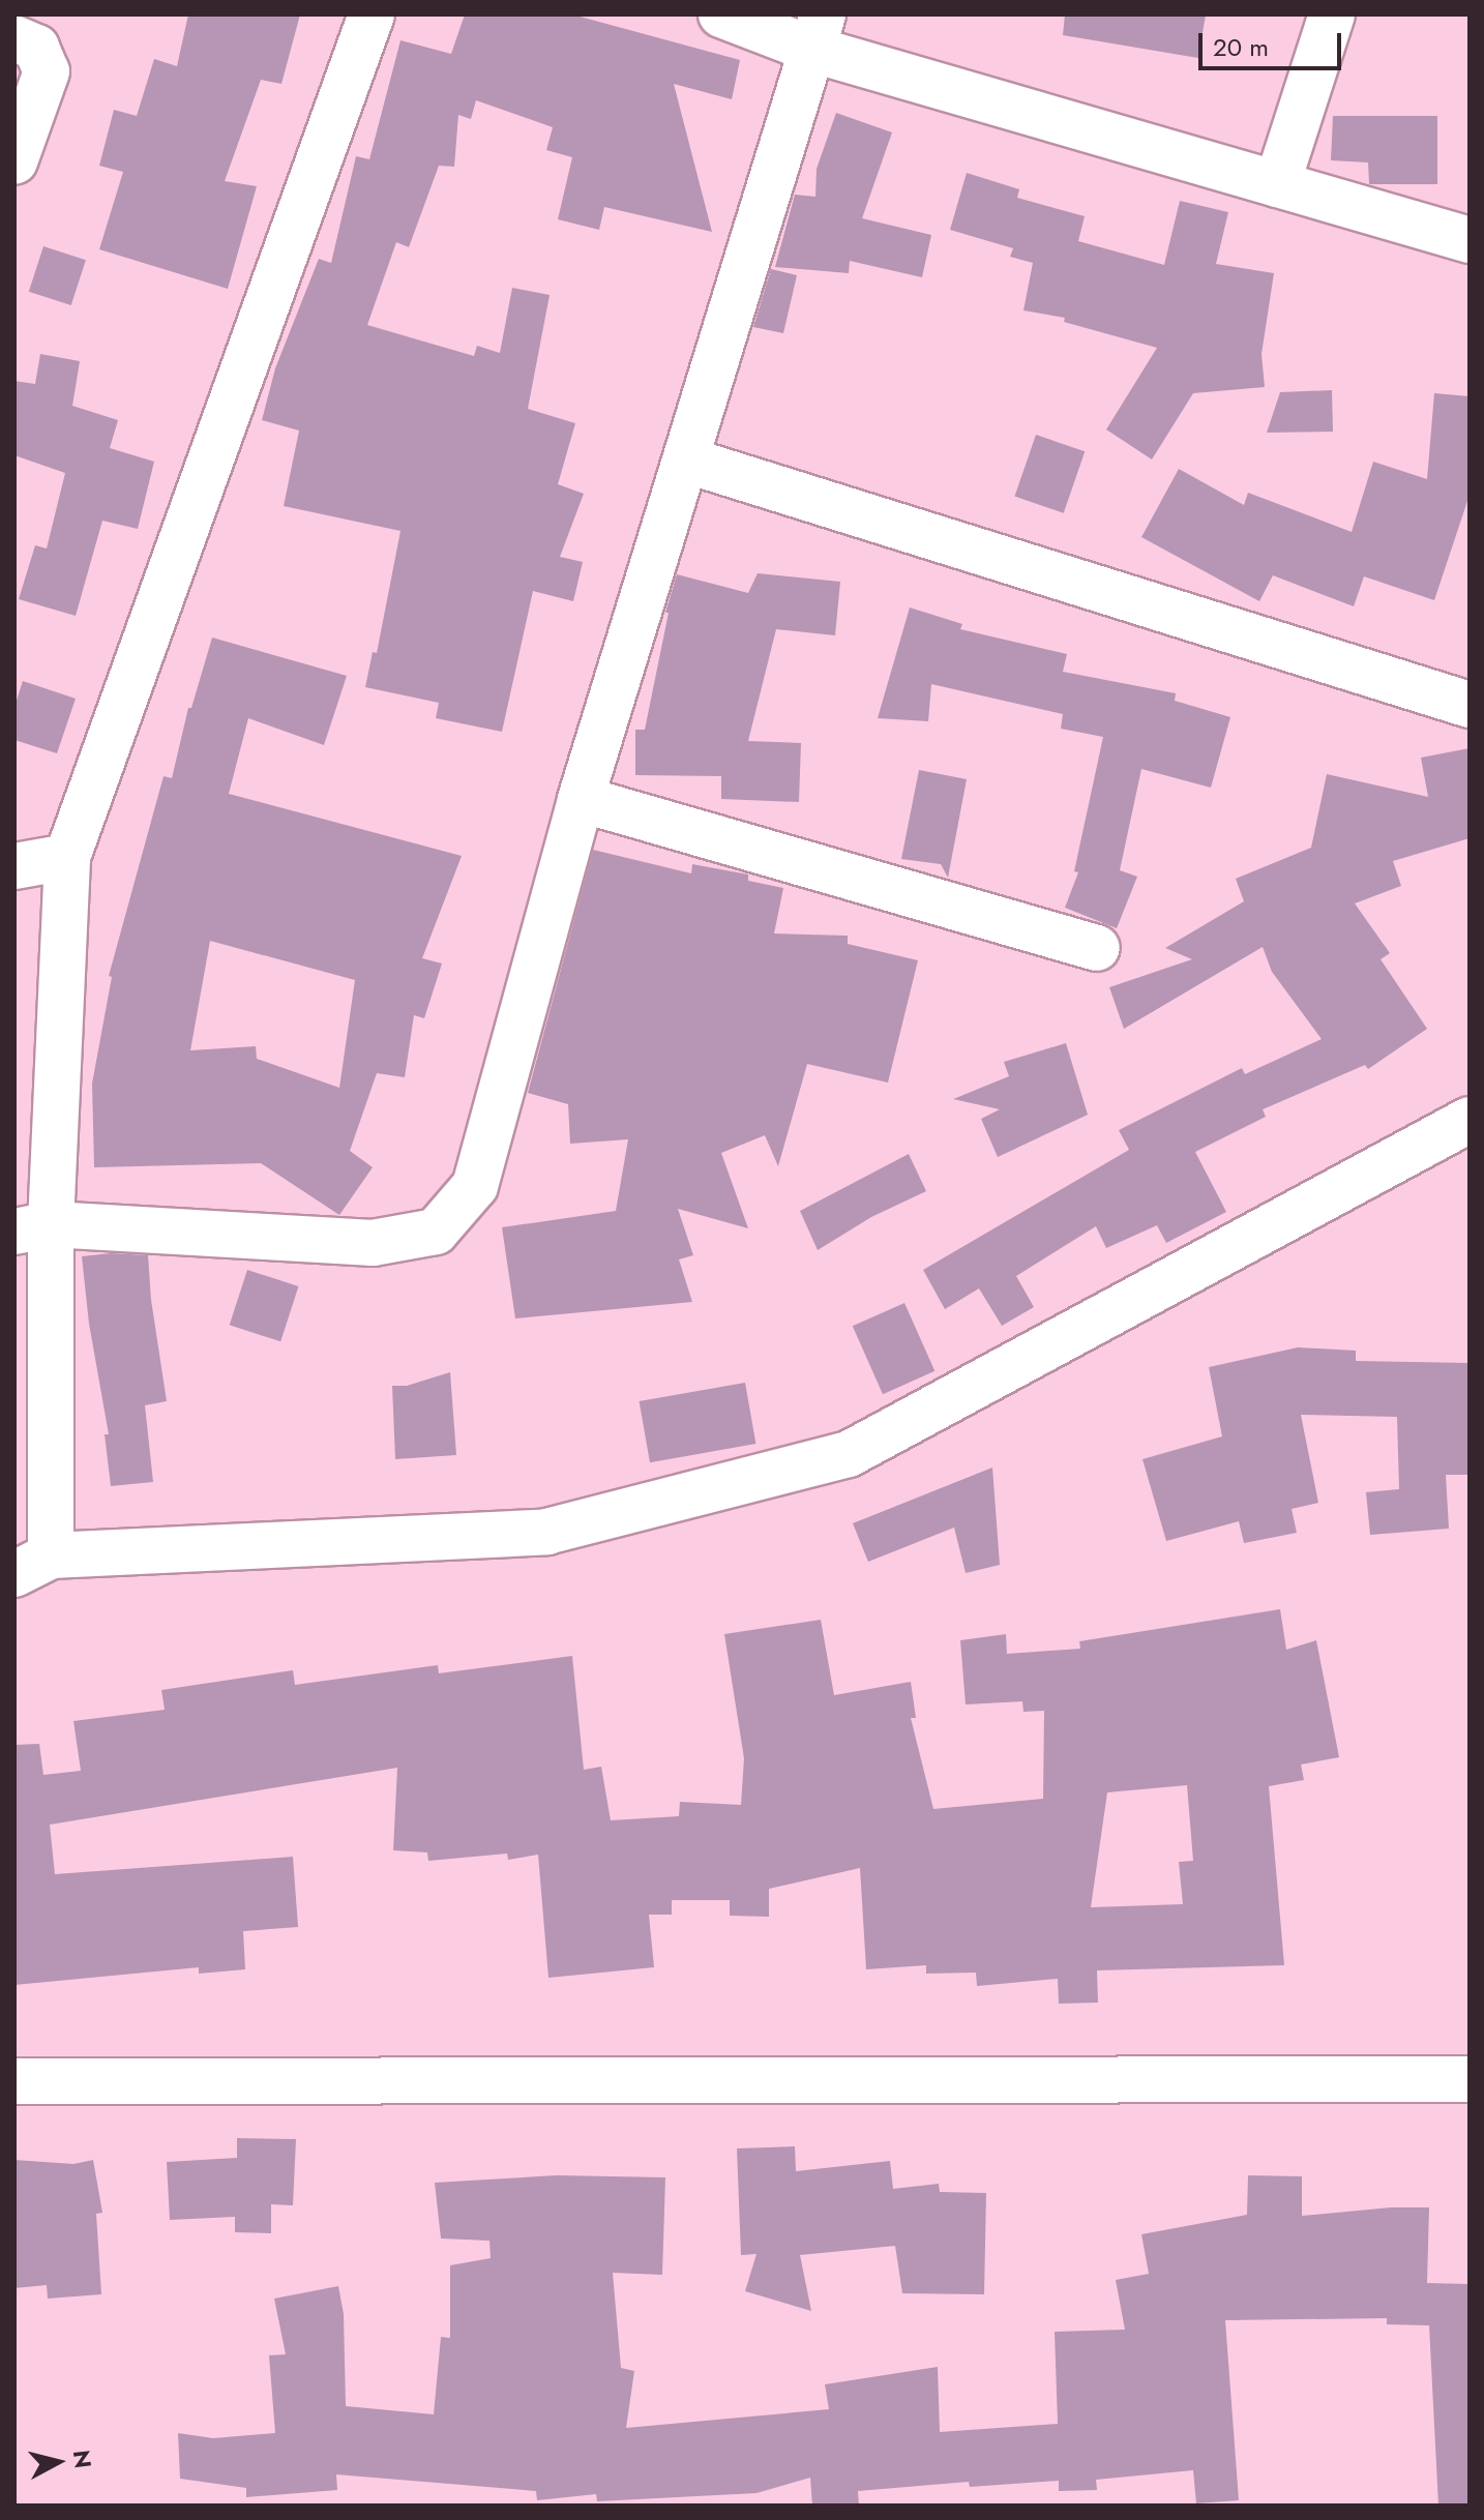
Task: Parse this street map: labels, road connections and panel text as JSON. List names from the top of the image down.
{
  "scale_bar": "20 m",
  "north": "right"
}
